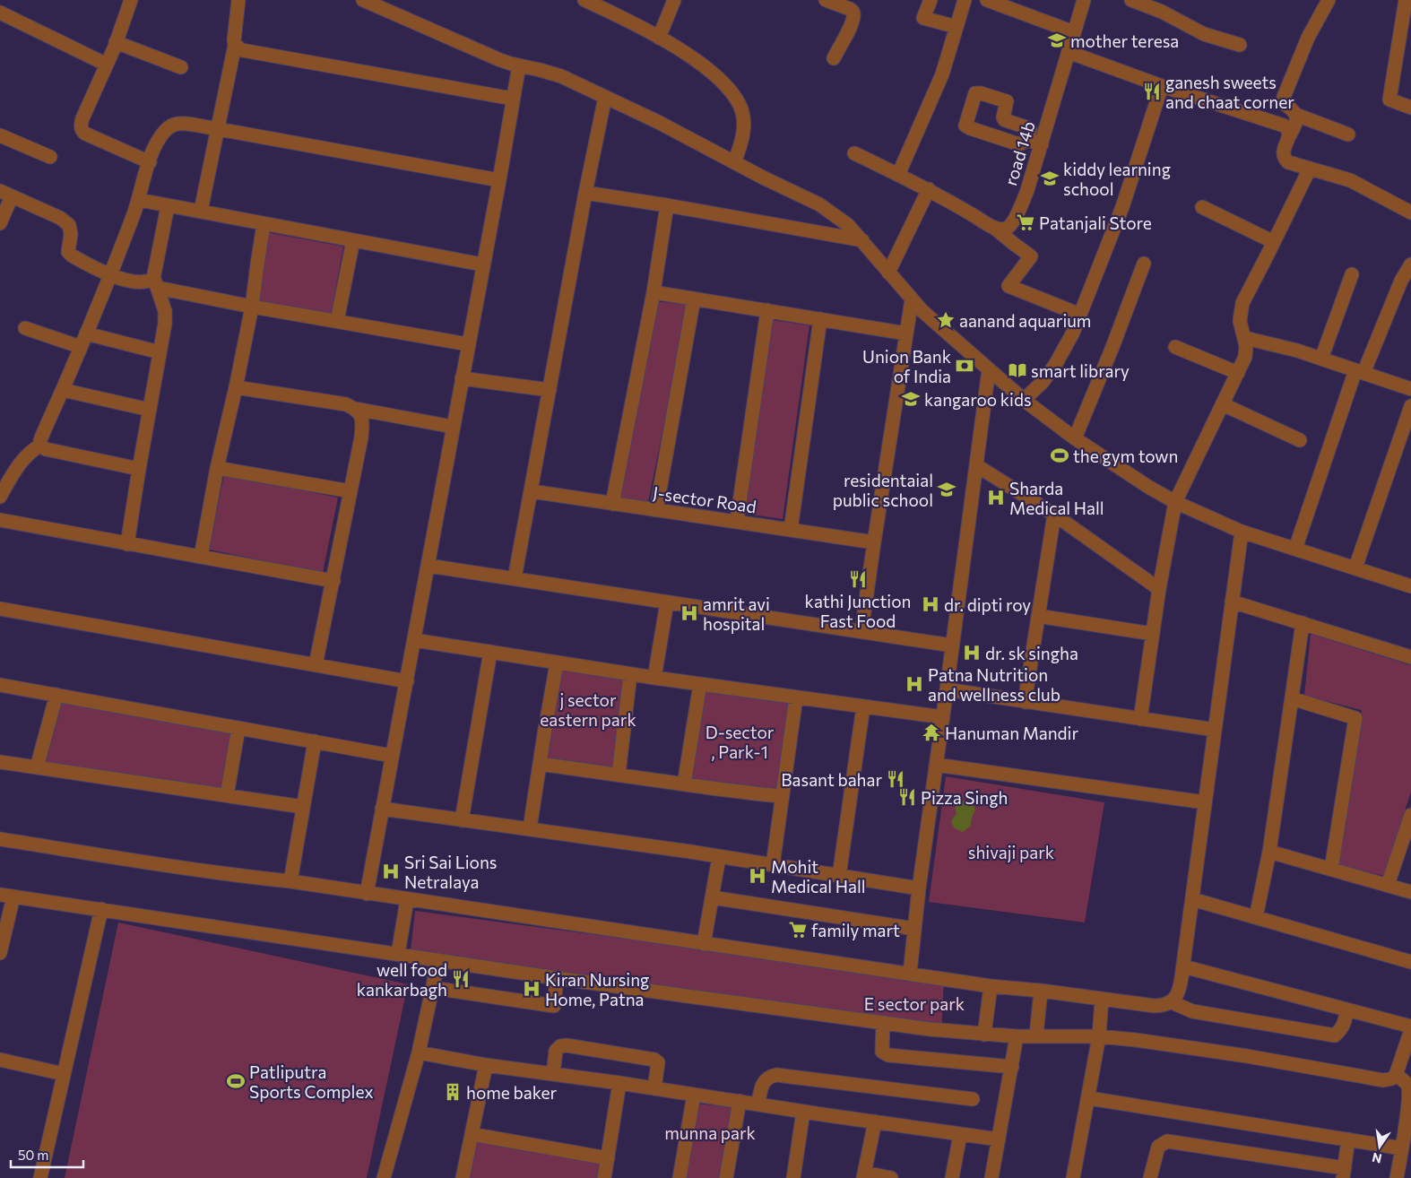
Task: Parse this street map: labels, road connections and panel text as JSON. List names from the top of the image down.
{
  "streets": {
    "street": ["road 14b", "J-sector Road"]
  },
  "parks": [
    "j sector eastern park",
    "D-sector , Park-1",
    "shivaji park",
    "E sector park",
    "munna park"
  ],
  "places": {
    "school or university": [
      "mother teresa",
      "kiddy learning school",
      "kangaroo kids",
      "residentaial public school"
    ],
    "restaurant": [
      "ganesh sweets and chaat corner",
      "kathi Junction Fast Food",
      "Basant bahar",
      "Pizza Singh",
      "well food kankarbagh"
    ],
    "supermarket": ["Patanjali Store", "family mart"],
    "place": ["aanand aquarium"],
    "bank": ["Union Bank of India"],
    "library": ["smart library"],
    "sports": ["the gym town", "Patliputra Sports Complex"],
    "hospital": [
      "Sharda Medical Hall",
      "dr. dipti roy",
      "amrit avi hospital",
      "dr. sk singha",
      "Patna Nutrition and wellness club",
      "Sri Sai Lions Netralaya",
      "Mohit Medical Hall",
      "Kiran Nursing Home, Patna"
    ],
    "temple": ["Hanuman Mandir"],
    "building": ["home baker"]
  },
  "scale_bar": "50 m",
  "north": "bottom"
}
